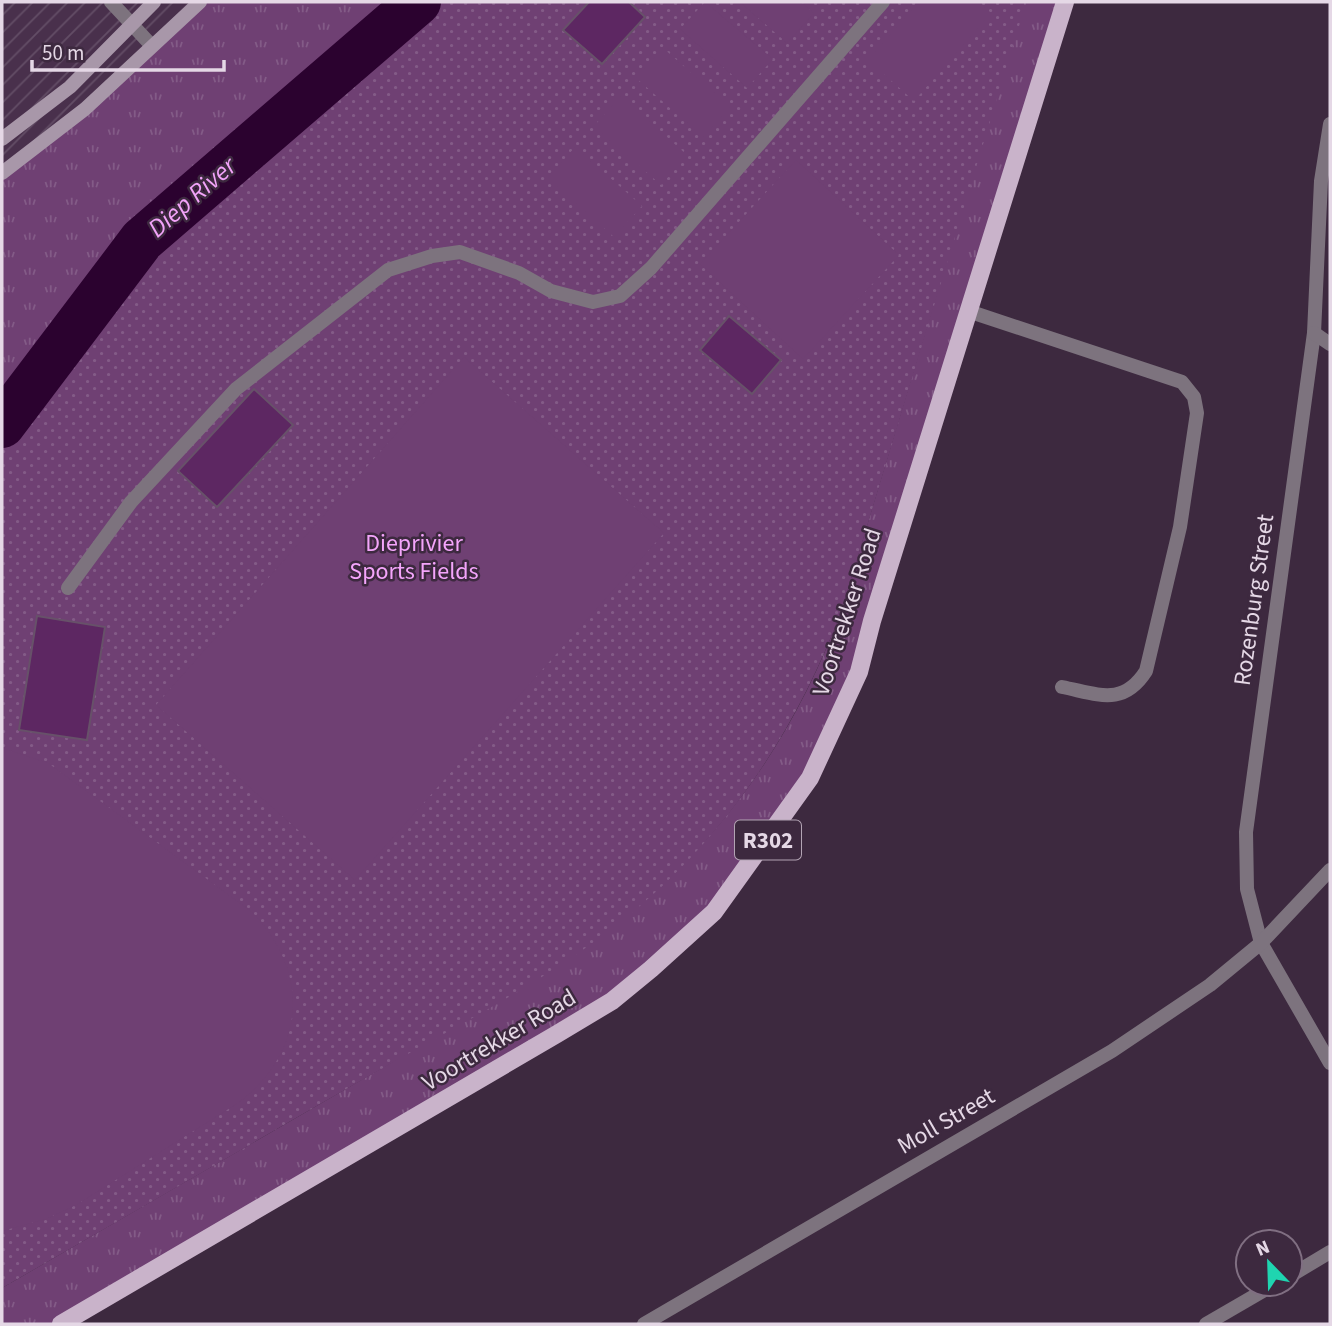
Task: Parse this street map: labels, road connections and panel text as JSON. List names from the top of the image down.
{
  "streets": {
    "main road": ["Voortrekker Road", "R302"],
    "street": ["Rozenburg Street", "Moll Street"]
  },
  "crossings": [
    ["Rozenburg Street", "Moll Street"]
  ],
  "water": ["Diep River"],
  "parks": ["Dieprivier Sports Fields"],
  "scale_bar": "50 m",
  "north": "top left"
}
